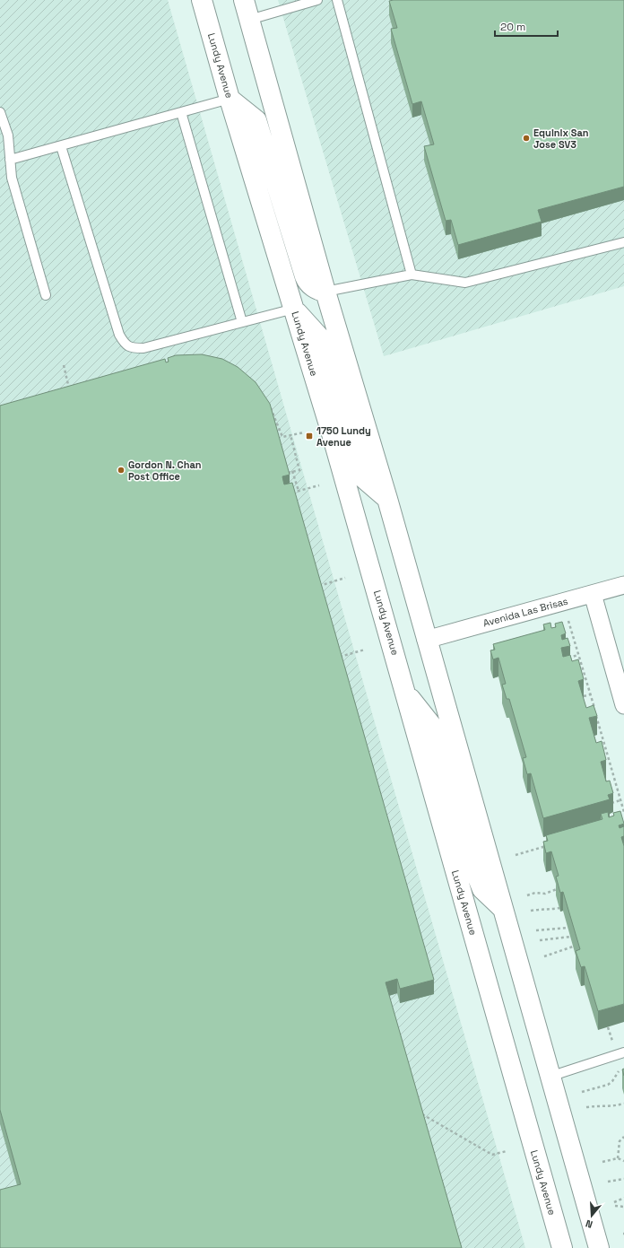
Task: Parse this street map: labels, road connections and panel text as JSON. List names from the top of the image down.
{
  "streets": {
    "main road": ["Lundy Avenue"],
    "street": ["Avenida Las Brisas"]
  },
  "places": {
    "other": ["Equinix San Jose SV3", "Gordon N. Chan Post Office"],
    "transit": ["1750 Lundy Avenue"]
  },
  "scale_bar": "20 m",
  "north": "bottom"
}
